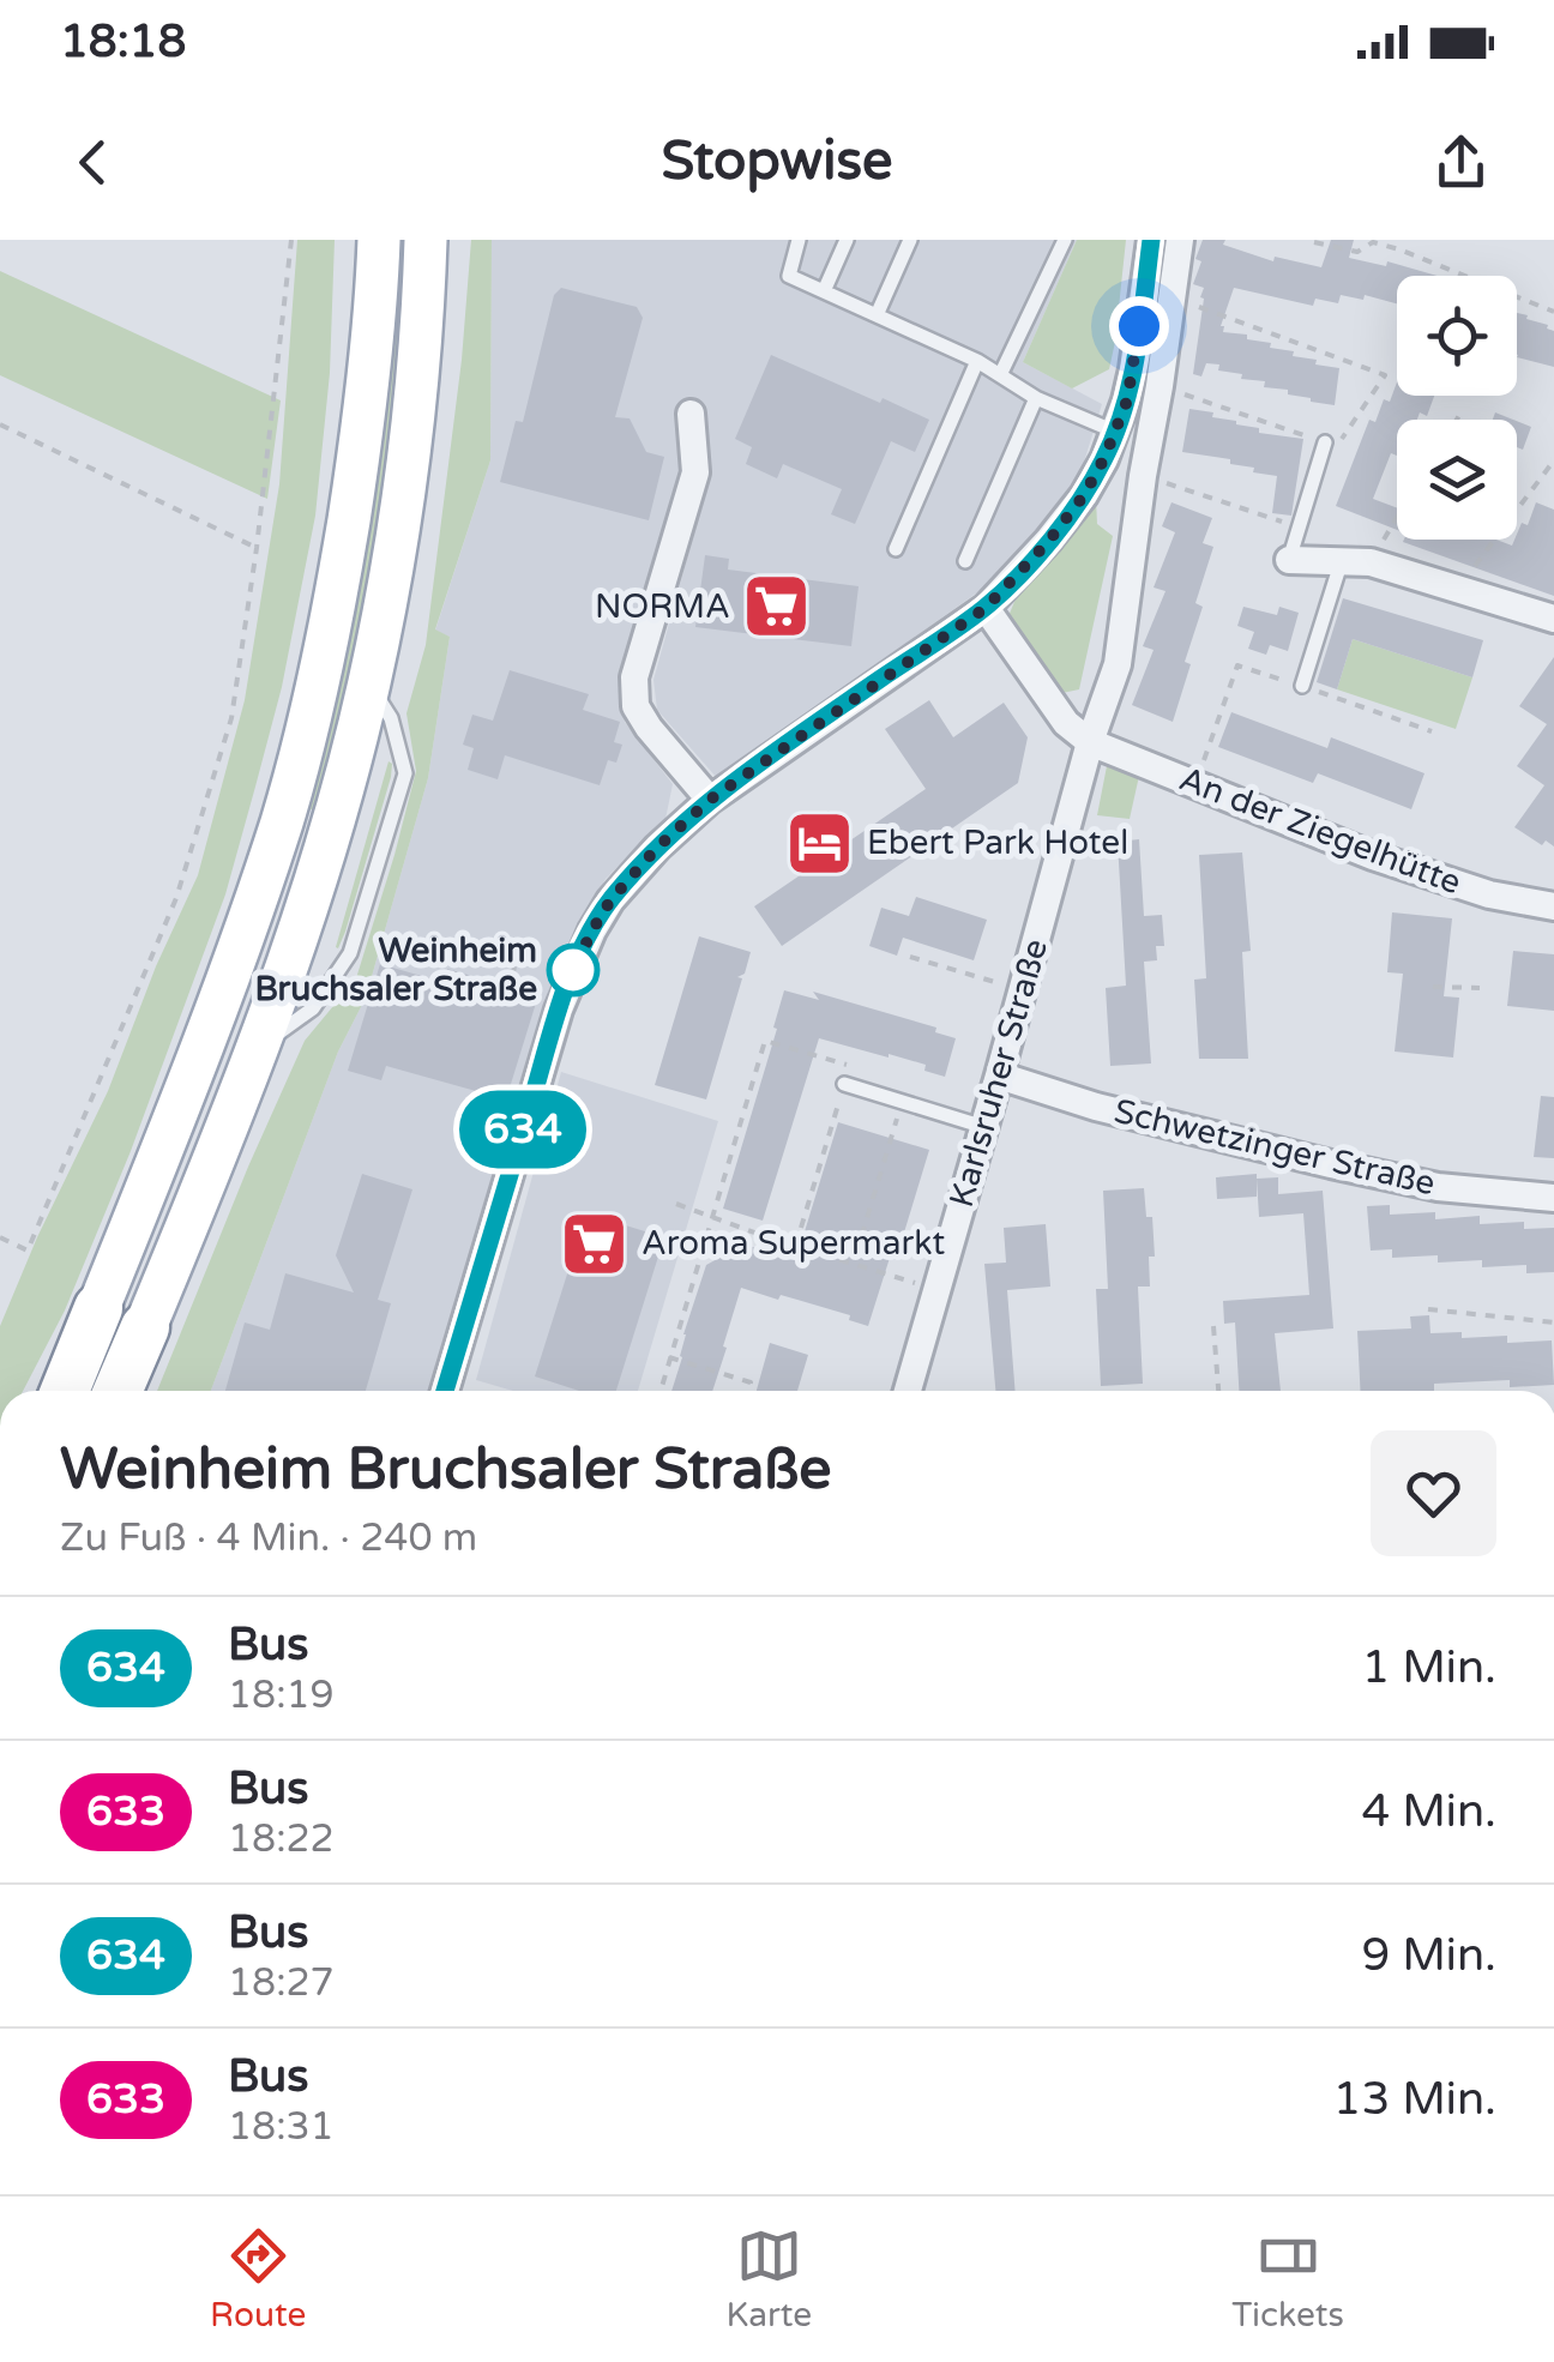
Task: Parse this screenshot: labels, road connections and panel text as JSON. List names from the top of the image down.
{
  "streets": {
    "street": ["An der Ziegelhütte", "Karlsruher Straße", "Schwetzinger Straße"]
  },
  "crossings": [
    ["An der Ziegelhütte", "Karlsruher Straße"],
    ["Karlsruher Straße", "Schwetzinger Straße"]
  ],
  "places": {
    "supermarket": ["NORMA", "Aroma Supermarkt"],
    "hotel": ["Ebert Park Hotel"],
    "other": ["Weinheim Bruchsaler Straße"]
  },
  "lines": ["bus line 634"],
  "page": {
    "status": "18:18",
    "header": "Stopwise",
    "on_map": "634",
    "heading": ["Weinheim Bruchsaler Straße", "Zu Fuß · 4 Min. · 240 m"],
    "list": [
      {
        "mark": "634",
        "name": "Bus",
        "note": "18:19",
        "value": "1 Min."
      },
      {
        "mark": "633",
        "name": "Bus",
        "note": "18:22",
        "value": "4 Min."
      },
      {
        "mark": "634",
        "name": "Bus",
        "note": "18:27",
        "value": "9 Min."
      },
      {
        "mark": "633",
        "name": "Bus",
        "note": "18:31",
        "value": "13 Min."
      }
    ],
    "tabs": ["Route", "Karte", "Tickets"]
  }
}
